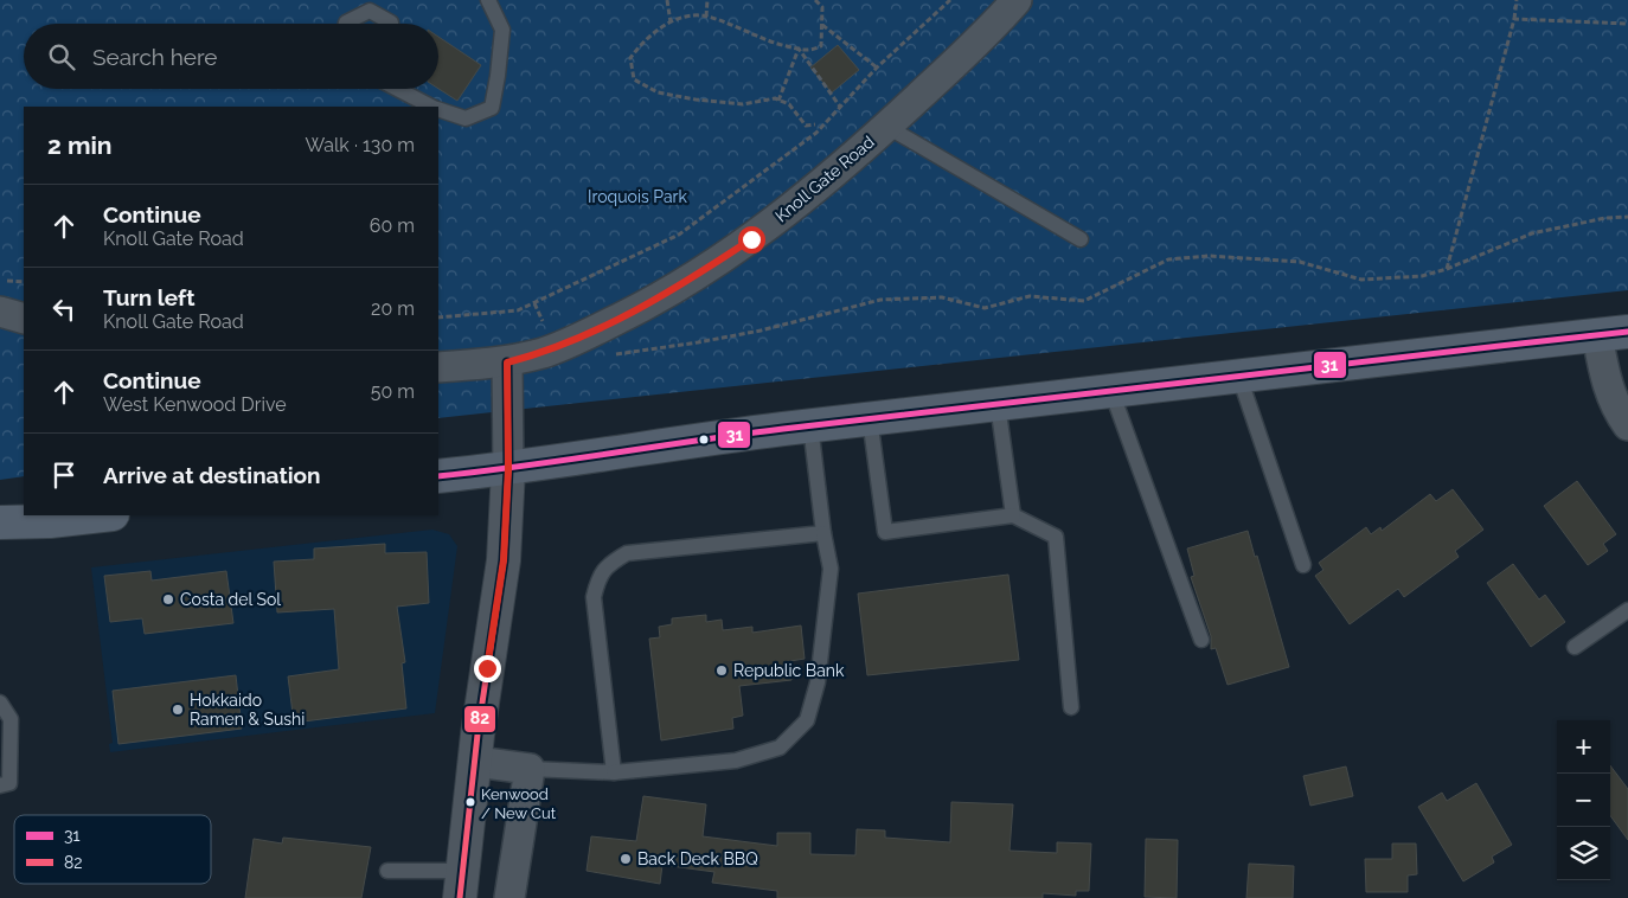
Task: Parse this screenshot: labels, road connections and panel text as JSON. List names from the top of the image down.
{
  "streets": {
    "street": ["Knoll Gate Road"]
  },
  "parks": ["Iroquois Park"],
  "places": [
    "Costa del Sol",
    "Republic Bank",
    "Hokkaido Ramen & Sushi",
    "Kenwood / New Cut",
    "Back Deck BBQ"
  ],
  "lines": ["transit line 31", "transit line 82"],
  "legend": ["31", "82"],
  "page": {
    "search": "Search here",
    "heading": ["2 min", "Walk · 130 m"],
    "list": [
      ["Continue", "Knoll Gate Road", "60 m"],
      ["Turn left", "Knoll Gate Road", "20 m"],
      ["Continue", "West Kenwood Drive", "50 m"],
      "Arrive at destination"
    ],
    "map_buttons": ["+", "−"]
  }
}
